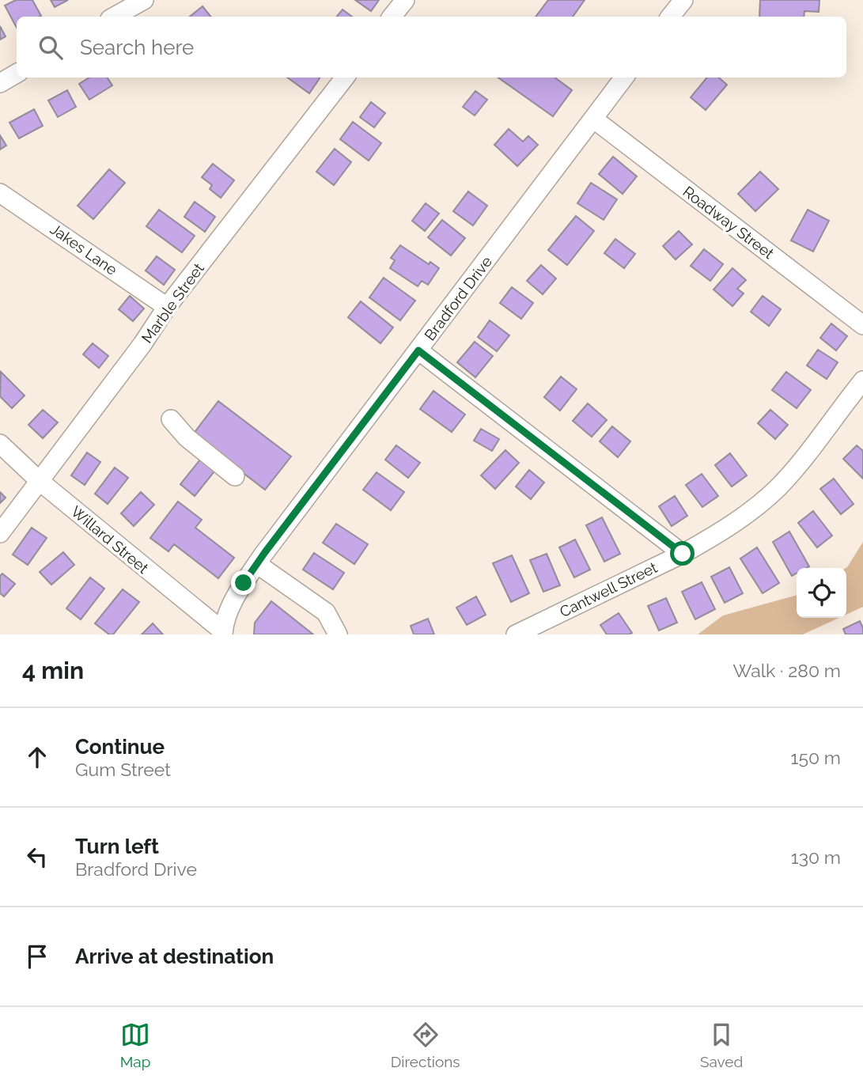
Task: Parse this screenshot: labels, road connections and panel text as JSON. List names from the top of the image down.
{
  "streets": {
    "street": [
      "Roadway Street",
      "Jakes Lane",
      "Bradford Drive",
      "Marble Street",
      "Willard Street",
      "Cantwell Street"
    ]
  },
  "crossings": [
    ["Roadway Street", "Bradford Drive"],
    ["Jakes Lane", "Marble Street"],
    ["Bradford Drive", "Willard Street"],
    ["Marble Street", "Willard Street"]
  ],
  "page": {
    "search": "Search here",
    "heading": ["4 min", "Walk · 280 m"],
    "list": [
      ["Continue", "Gum Street", "150 m"],
      ["Turn left", "Bradford Drive", "130 m"],
      "Arrive at destination"
    ],
    "nav": ["Map", "Directions", "Saved"]
  }
}
